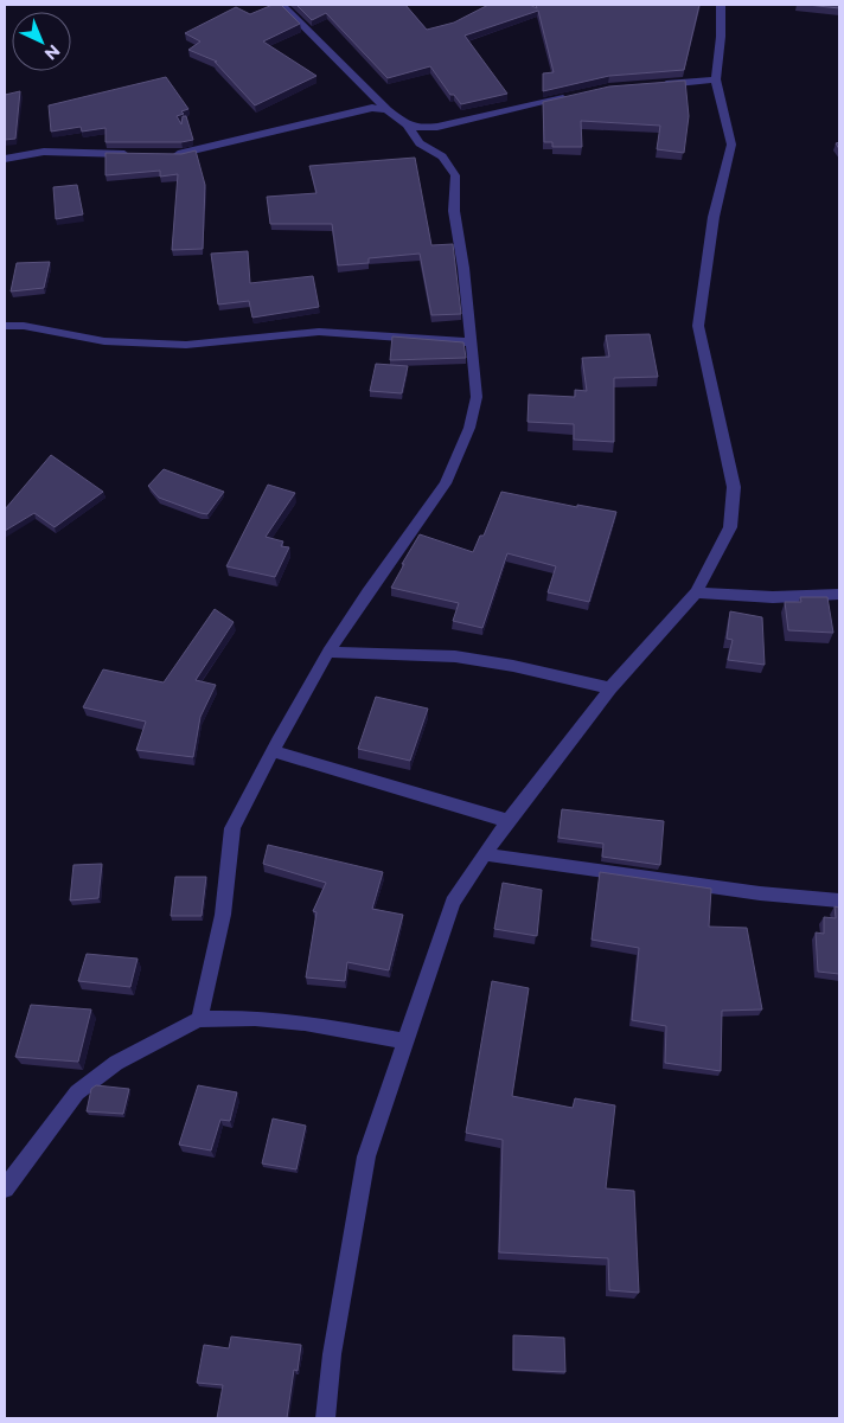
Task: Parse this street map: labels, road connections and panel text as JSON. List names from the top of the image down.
{
  "north": "bottom right"
}
